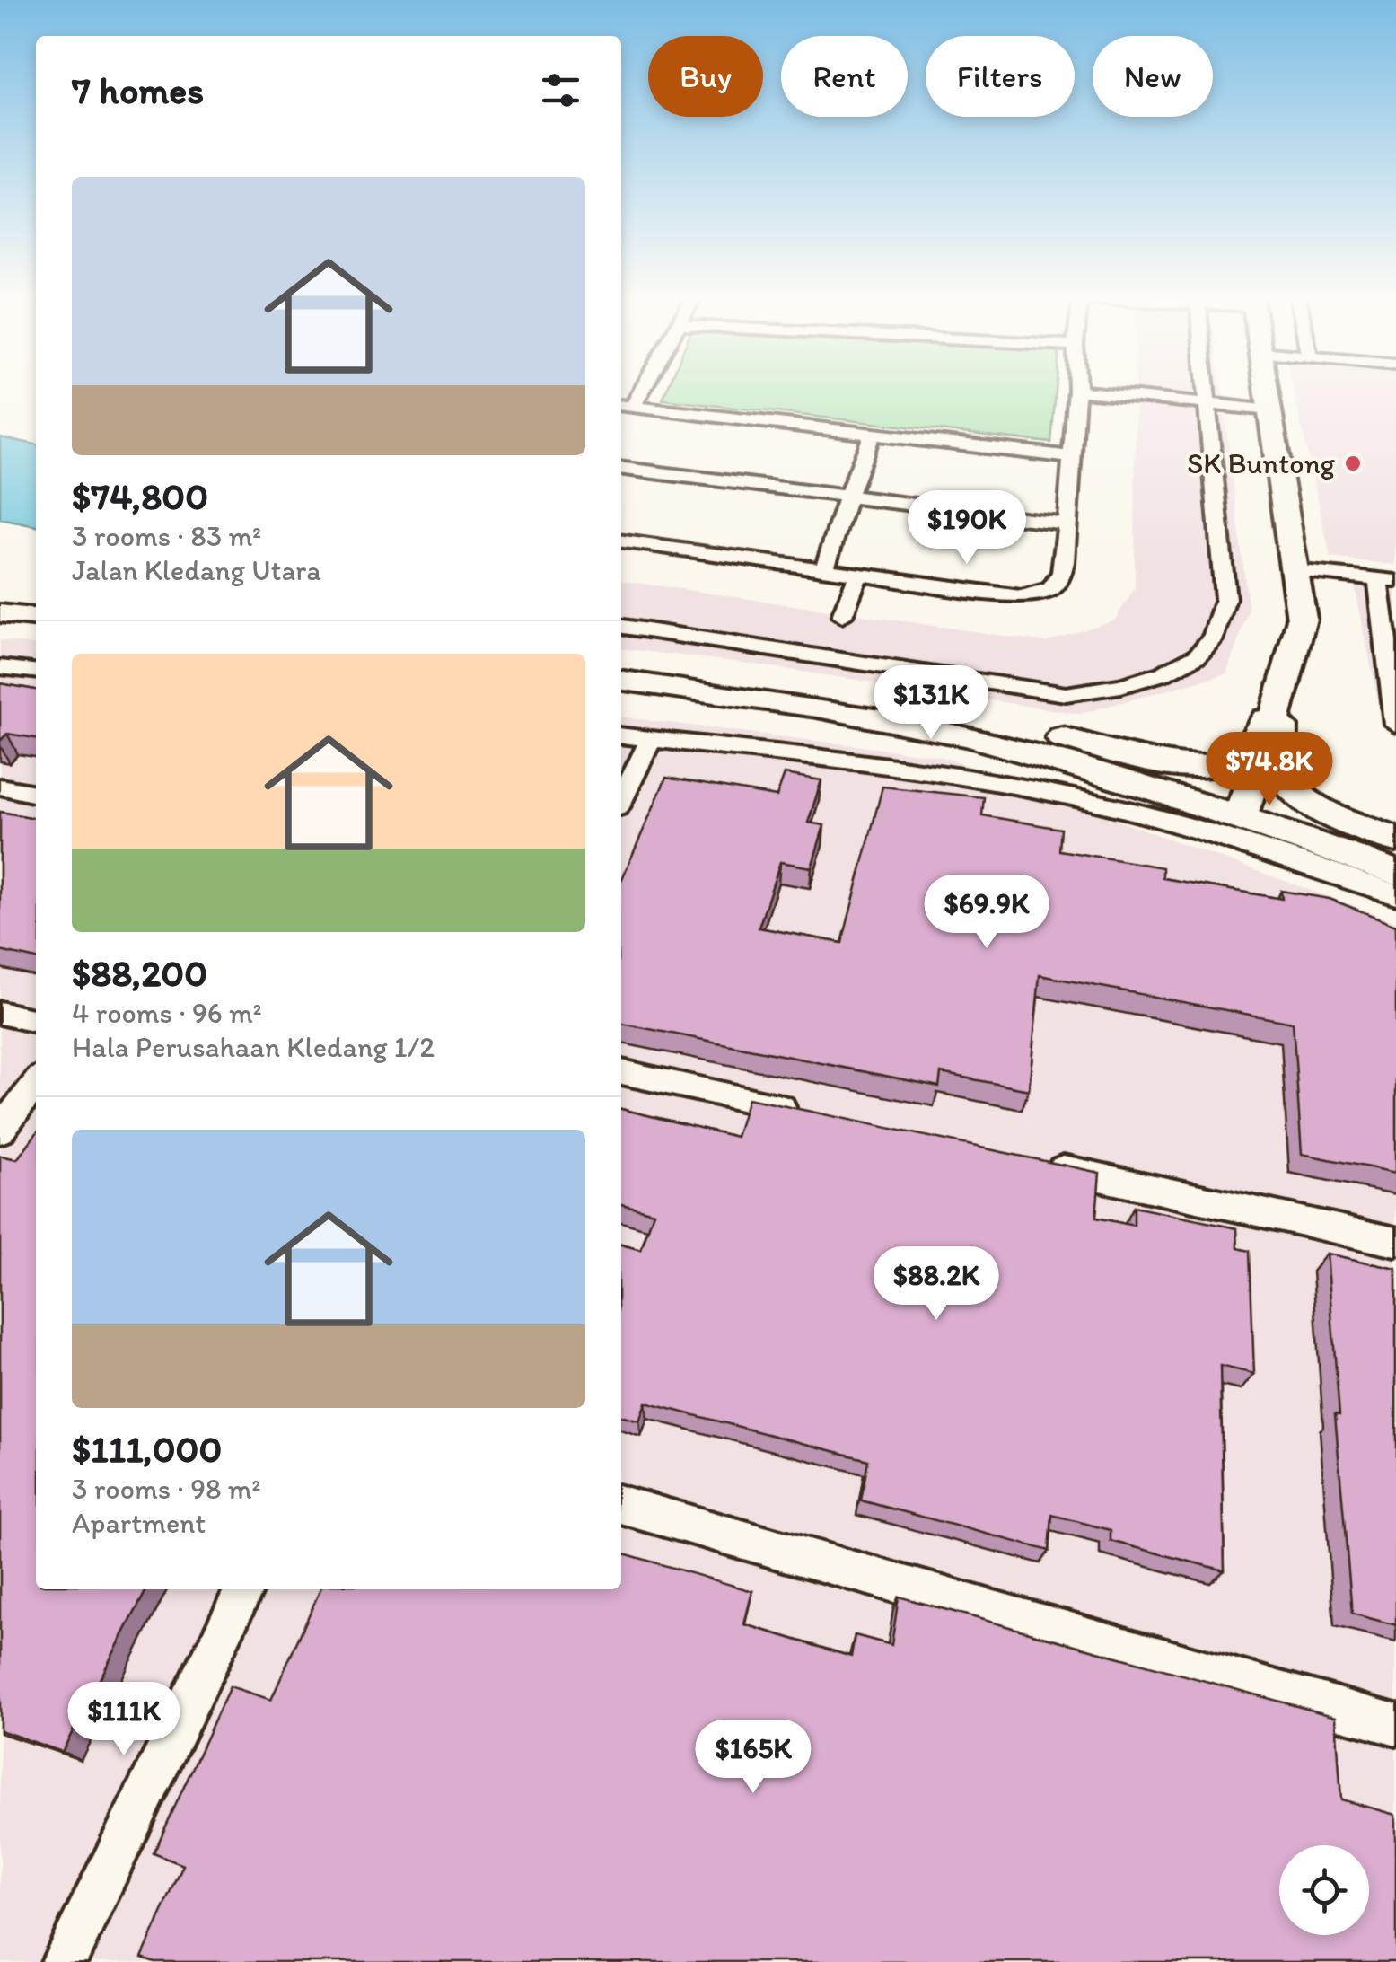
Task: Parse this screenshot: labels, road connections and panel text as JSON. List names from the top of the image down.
{
  "places": ["SK Buntong"],
  "page": {
    "chip": [
      "Buy",
      "Rent",
      "Filters",
      "New"
    ],
    "heading": "7 homes",
    "list": [
      {
        "name": "$74,800",
        "note": "3 rooms · 83 m² · Jalan Kledang Utara"
      },
      {
        "name": "$88,200",
        "note": "4 rooms · 96 m² · Hala Perusahaan Kledang 1/2"
      },
      {
        "name": "$111,000",
        "note": "3 rooms · 98 m² · Apartment"
      }
    ],
    "price": [
      "$190K",
      "$131K",
      "$74.8K",
      "$69.9K",
      "$88.2K",
      "$111K",
      "$165K"
    ]
  }
}
